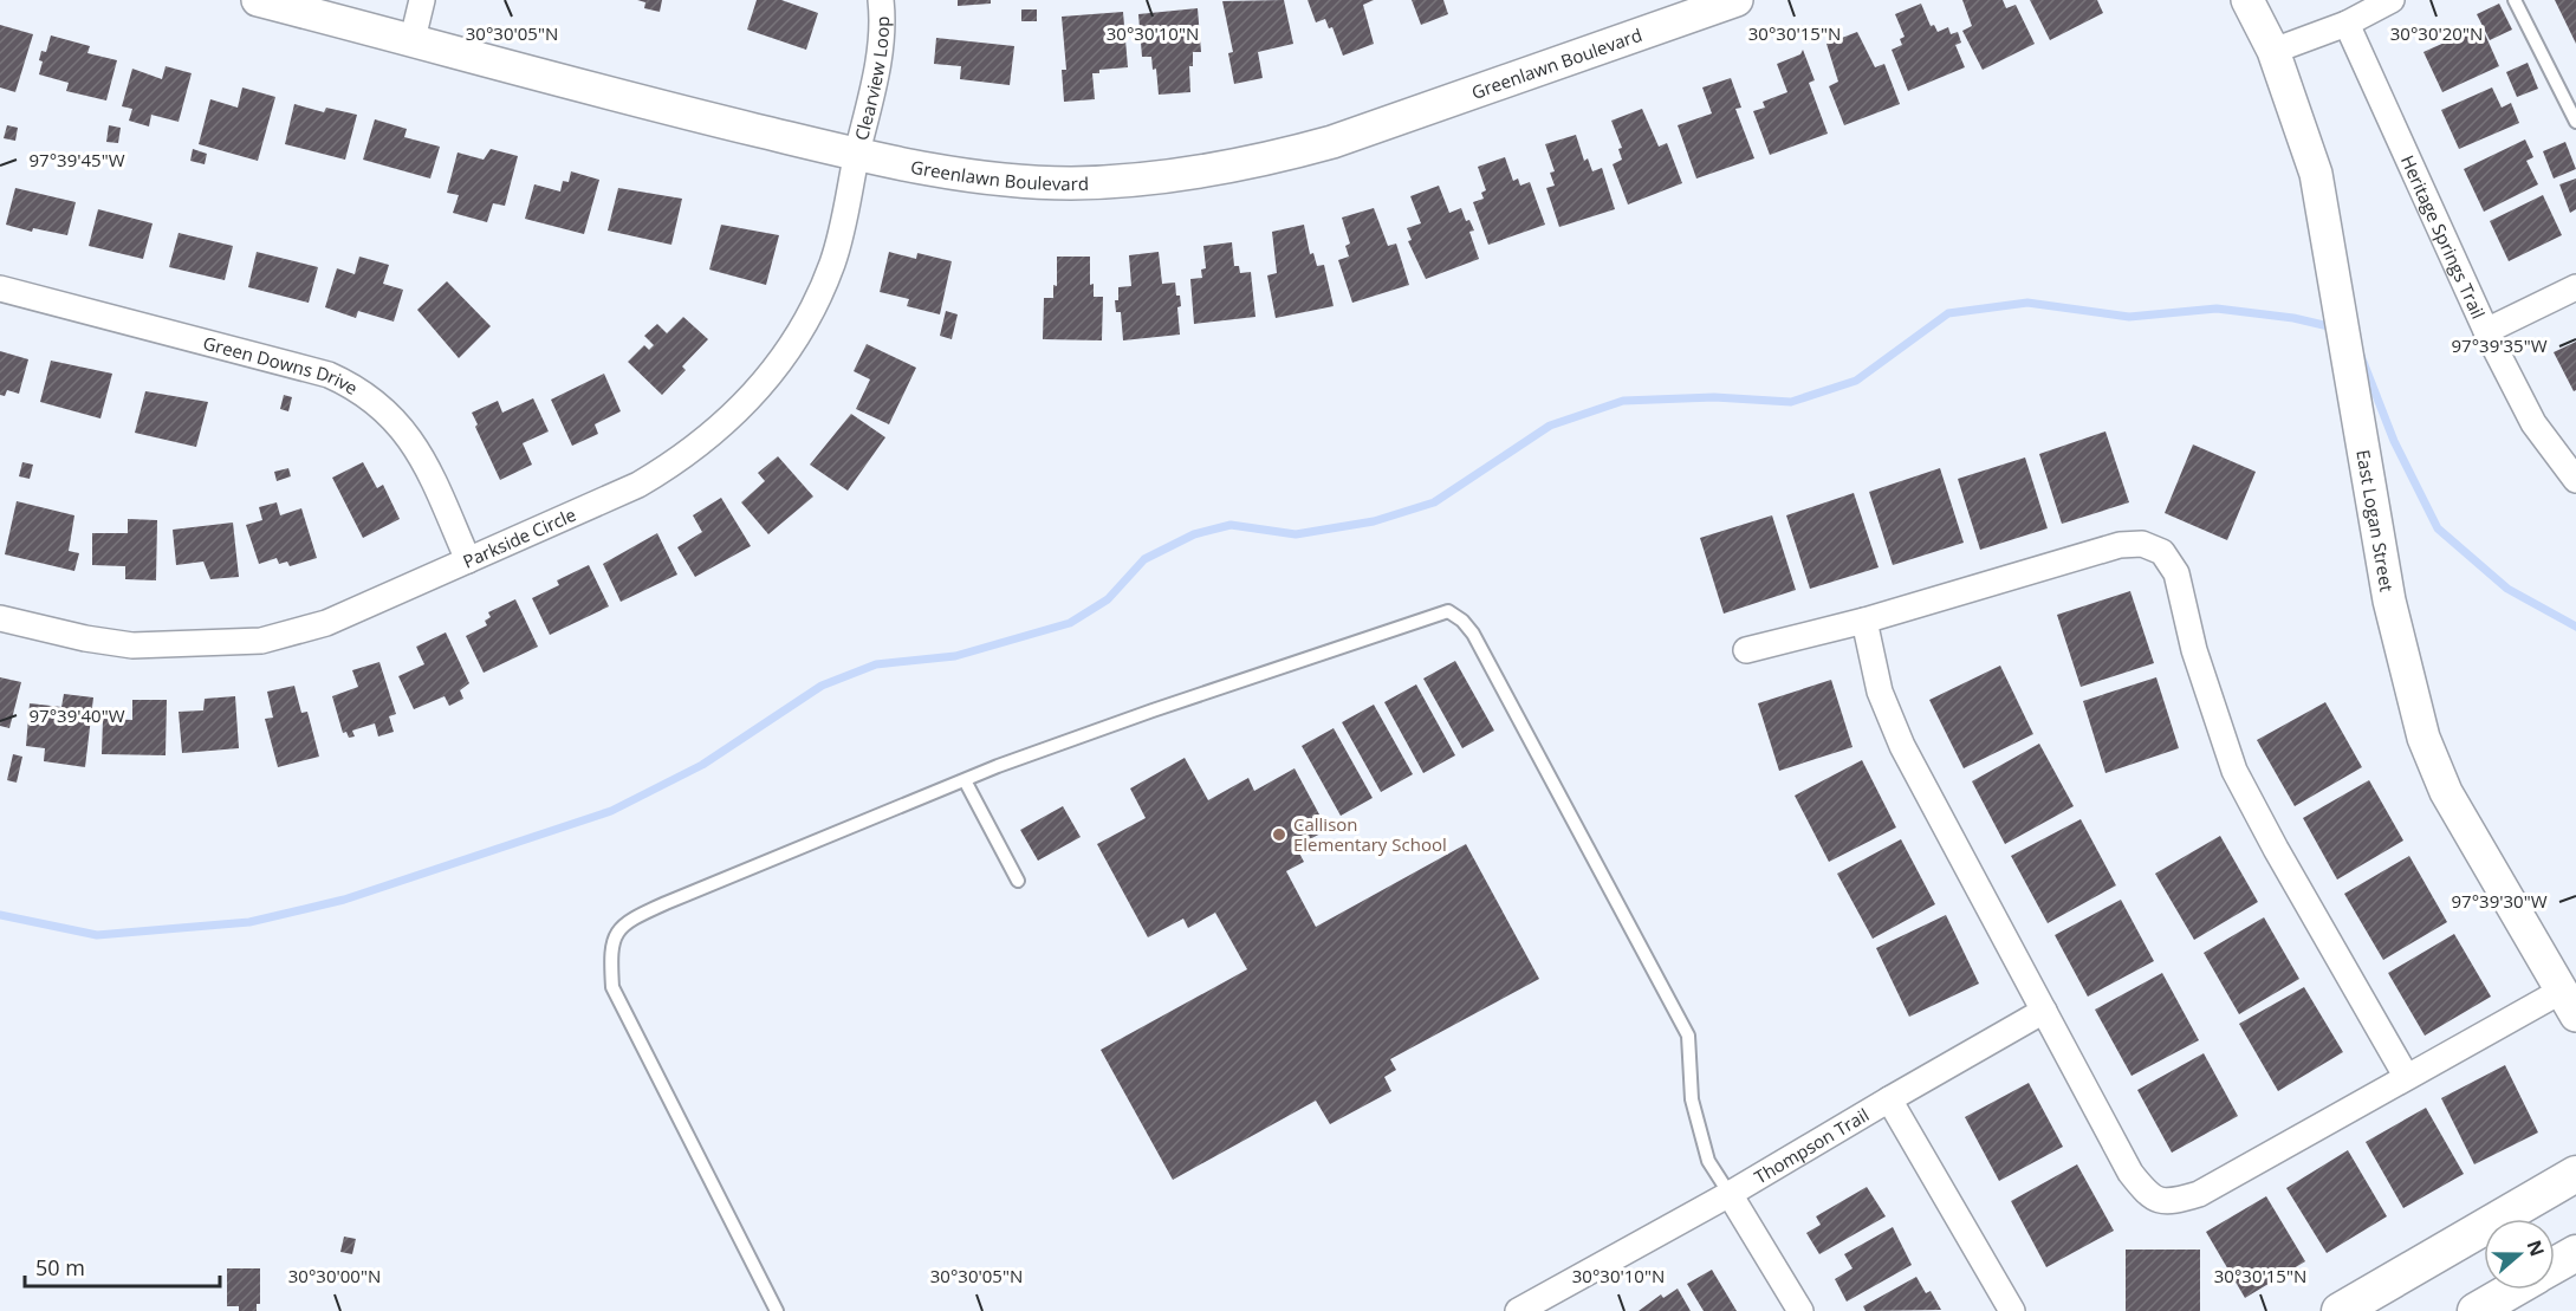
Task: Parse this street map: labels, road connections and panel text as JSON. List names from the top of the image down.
{
  "streets": {
    "street": [
      "Greenlawn Boulevard",
      "Clearview Loop",
      "Heritage Springs Trail",
      "Green Downs Drive",
      "East Logan Street",
      "Parkside Circle",
      "Thompson Trail"
    ]
  },
  "crossings": [
    ["Greenlawn Boulevard", "Clearview Loop"],
    ["Greenlawn Boulevard", "Parkside Circle"],
    ["Clearview Loop", "Parkside Circle"],
    ["Green Downs Drive", "Parkside Circle"]
  ],
  "places": ["Callison Elementary School"],
  "scale_bar": "50 m",
  "north": "right",
  "coordinates": [
    "30°30'05\"N",
    "30°30'10\"N",
    "30°30'15\"N",
    "30°30'20\"N",
    "97°39'45\"W",
    "97°39'35\"W",
    "97°39'40\"W",
    "97°39'30\"W",
    "30°30'00\"N"
  ]
}
